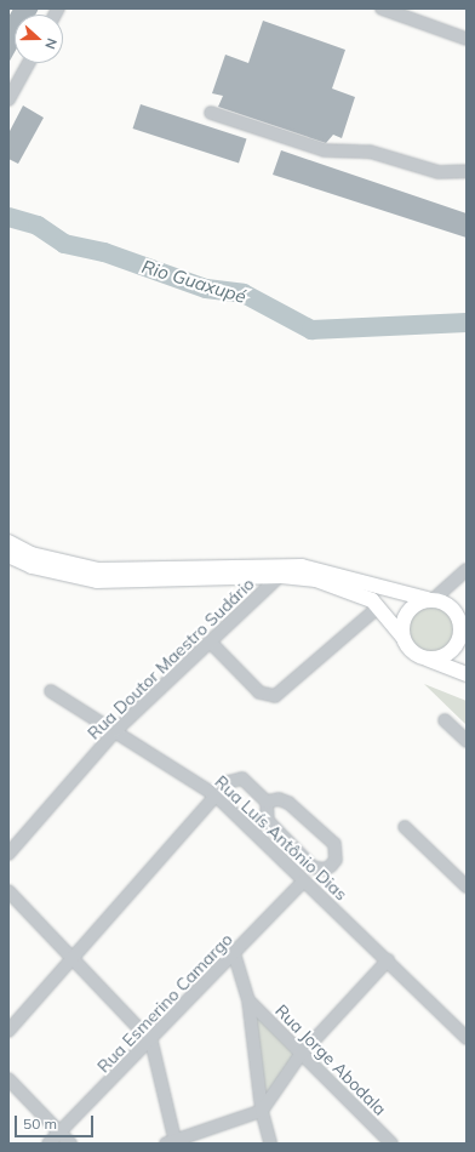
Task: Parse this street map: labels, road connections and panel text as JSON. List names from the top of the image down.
{
  "streets": {
    "street": [
      "Rua Doutor Maestro Sudário",
      "Rua Luís Antônio Dias",
      "Rua Esmerino Camargo",
      "Rua Jorge Abodala"
    ]
  },
  "crossings": [
    ["Rua Doutor Maestro Sudário", "Rua Luís Antônio Dias"],
    ["Rua Luís Antônio Dias", "Rua Esmerino Camargo"]
  ],
  "water": ["Rio Guaxupé"],
  "scale_bar": "50 m",
  "north": "right"
}
